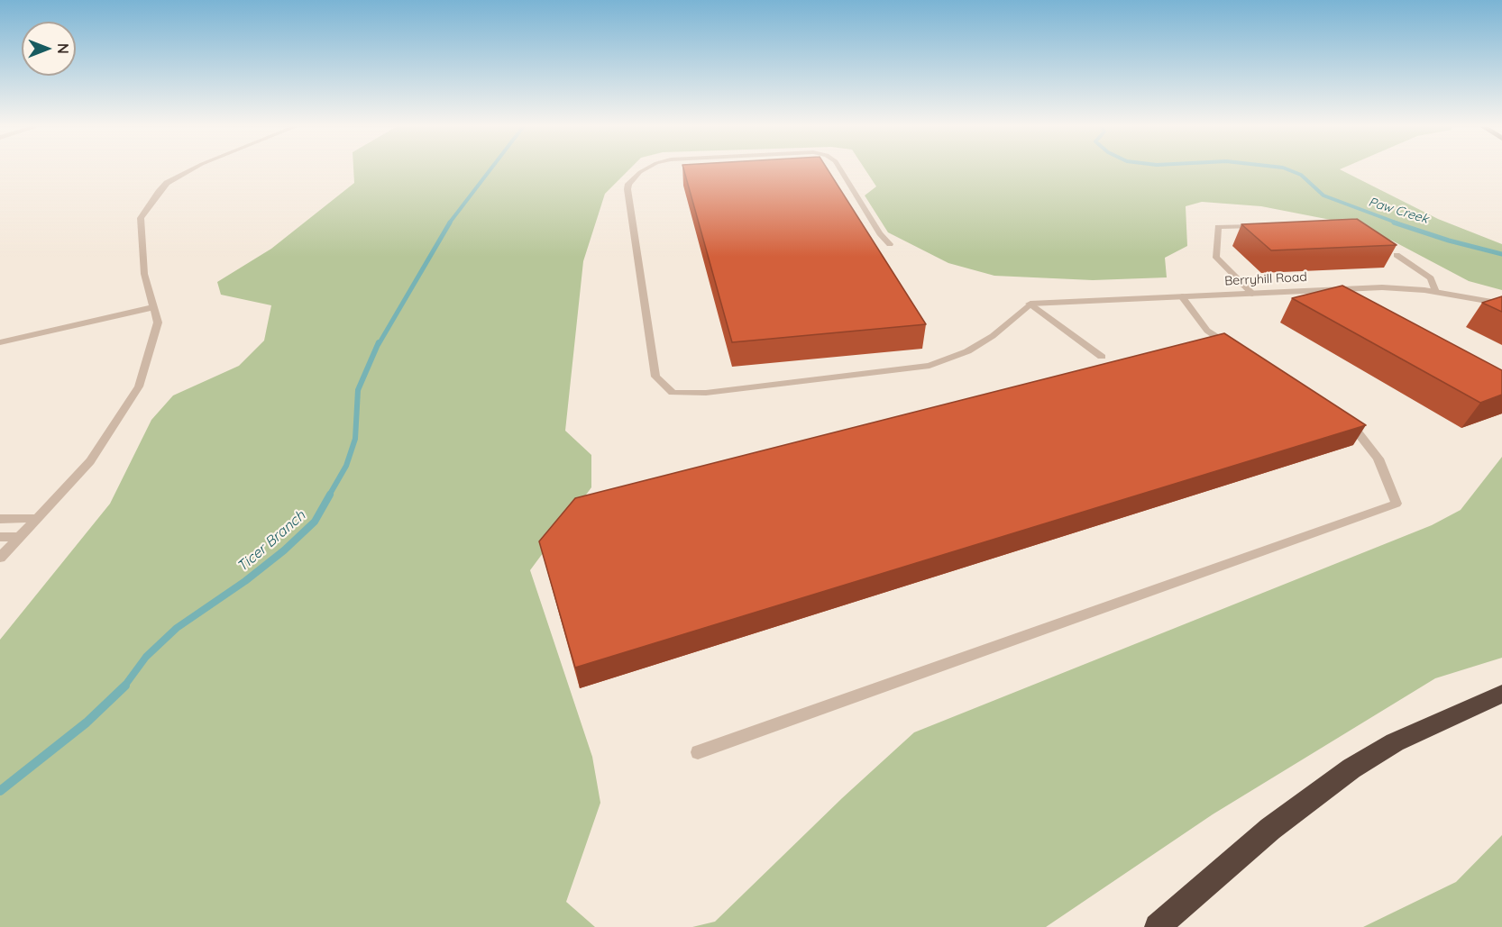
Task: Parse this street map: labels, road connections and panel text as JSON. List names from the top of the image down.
{
  "streets": {
    "street": ["Berryhill Road"]
  },
  "water": ["Paw Creek", "Ticer Branch"],
  "north": "right"
}
